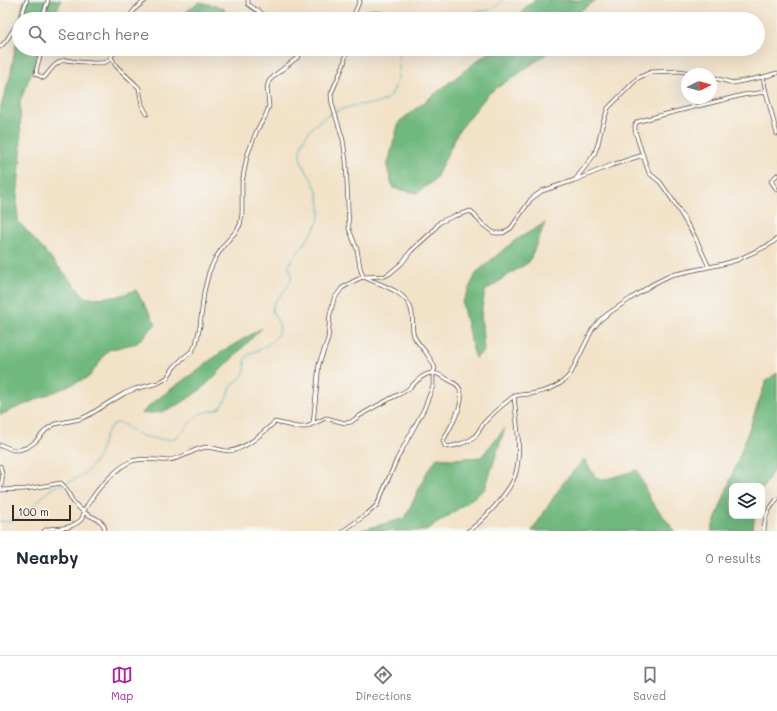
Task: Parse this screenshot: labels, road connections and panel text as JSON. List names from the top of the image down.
{
  "scale_bar": "100 m",
  "north": "right",
  "page": {
    "search": "Search here",
    "scale": "100 m",
    "heading": ["Nearby", "0 results"],
    "nav": ["Map", "Directions", "Saved"]
  }
}
